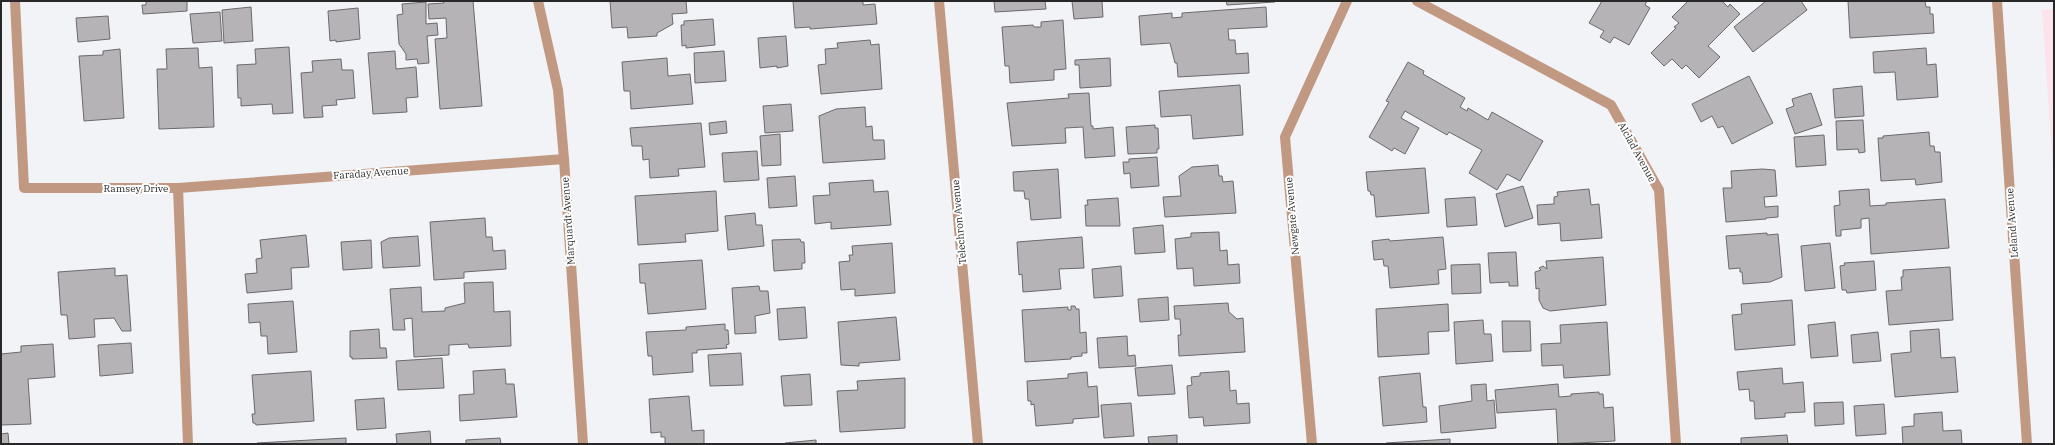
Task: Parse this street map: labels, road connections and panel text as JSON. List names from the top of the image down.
{
  "streets": {
    "street": [
      "Alclad Avenue",
      "Faraday Avenue",
      "Ramsey Drive",
      "Newgate Avenue",
      "Marquardt Avenue",
      "Telechron Avenue",
      "Leland Avenue"
    ]
  },
  "crossings": [
    ["Faraday Avenue", "Ramsey Drive"],
    ["Faraday Avenue", "Marquardt Avenue"]
  ]
}
